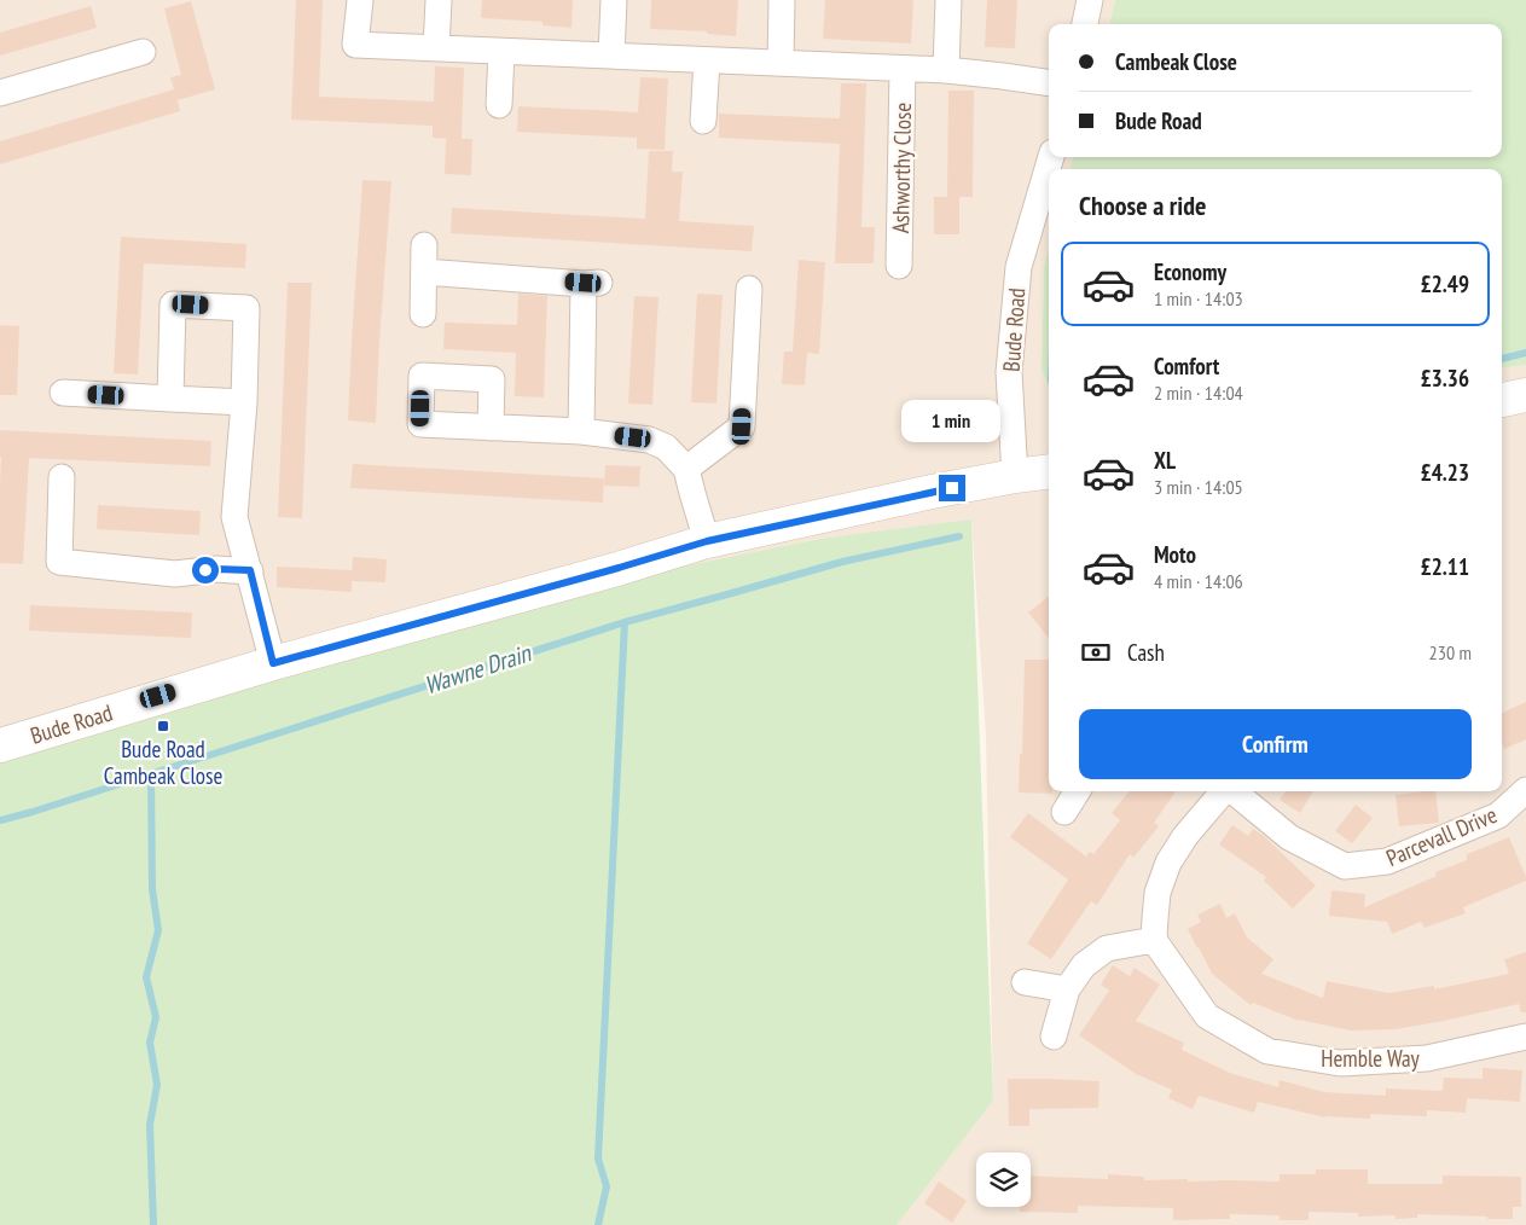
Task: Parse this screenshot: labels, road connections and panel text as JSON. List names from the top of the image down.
{
  "streets": {
    "street": [
      "Ashworthy Close",
      "Bude Road",
      "Parcevall Drive",
      "Hemble Way"
    ]
  },
  "water": ["Wawne Drain"],
  "places": {
    "transit": ["Bude Road Cambeak Close"]
  },
  "page": {
    "banner": ["Cambeak Close", "Bude Road"],
    "heading": "Choose a ride",
    "list": [
      {
        "name": "Economy",
        "note": "1 min · 14:03",
        "value": "£2.49"
      },
      {
        "name": "Comfort",
        "note": "2 min · 14:04",
        "value": "£3.36"
      },
      {
        "name": "XL",
        "note": "3 min · 14:05",
        "value": "£4.23"
      },
      {
        "name": "Moto",
        "note": "4 min · 14:06",
        "value": "£2.11"
      }
    ],
    "bubble": "1 min",
    "pay": ["Cash", "230 m"],
    "buttons": "Confirm"
  }
}
